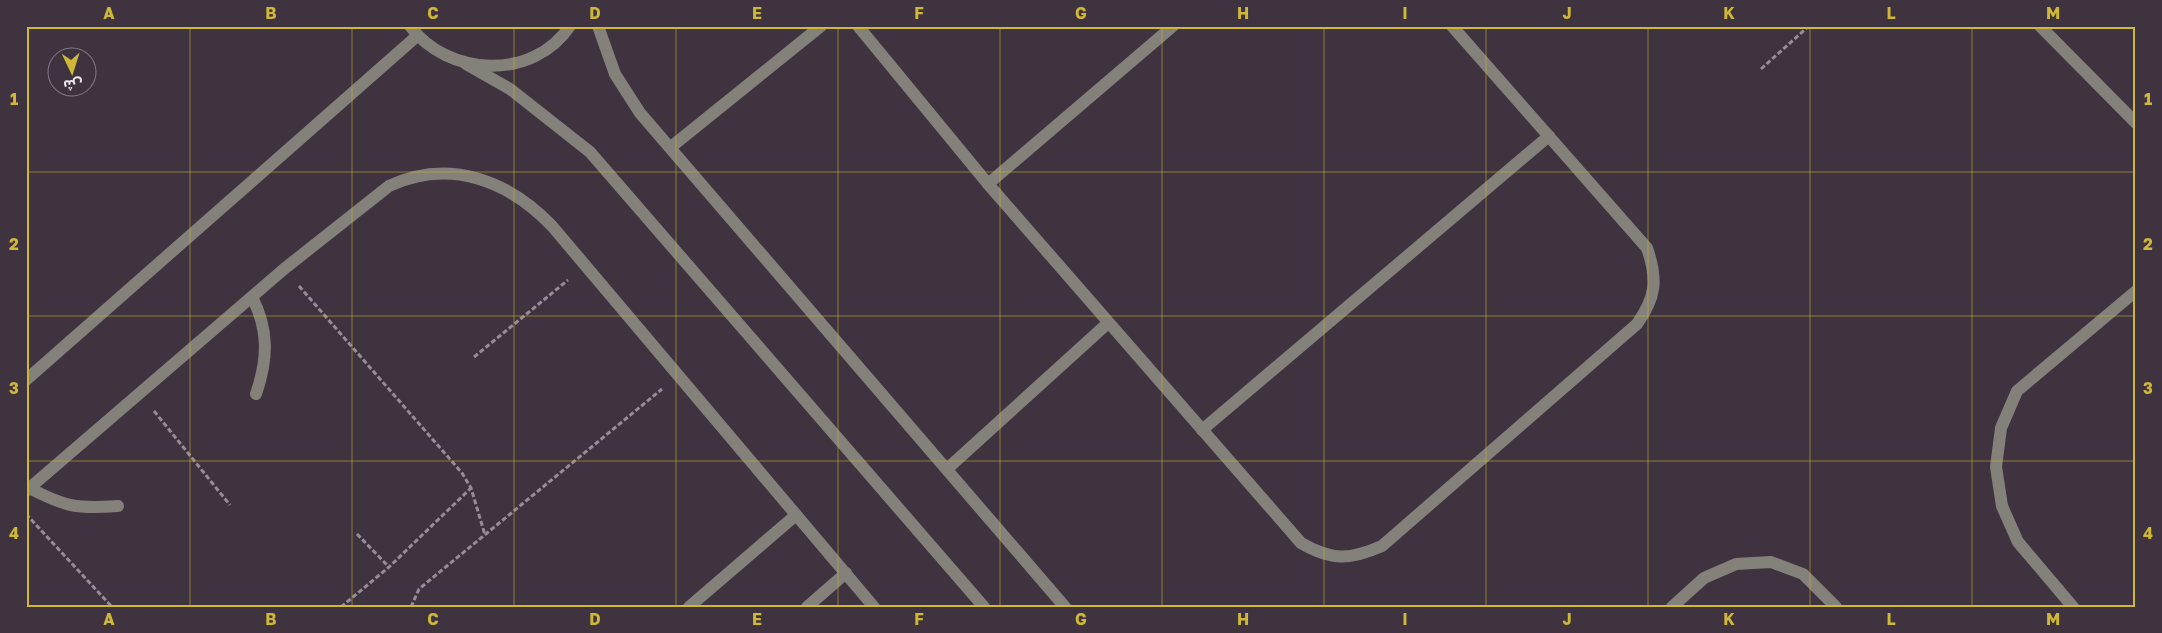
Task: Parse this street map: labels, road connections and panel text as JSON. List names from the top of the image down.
{
  "north": "bottom",
  "grid": {
    "columns": [
      "A",
      "B",
      "C",
      "D",
      "E",
      "F",
      "G",
      "H",
      "I",
      "J",
      "K",
      "L",
      "M"
    ],
    "rows": [
      "1",
      "2",
      "3",
      "4"
    ]
  }
}
